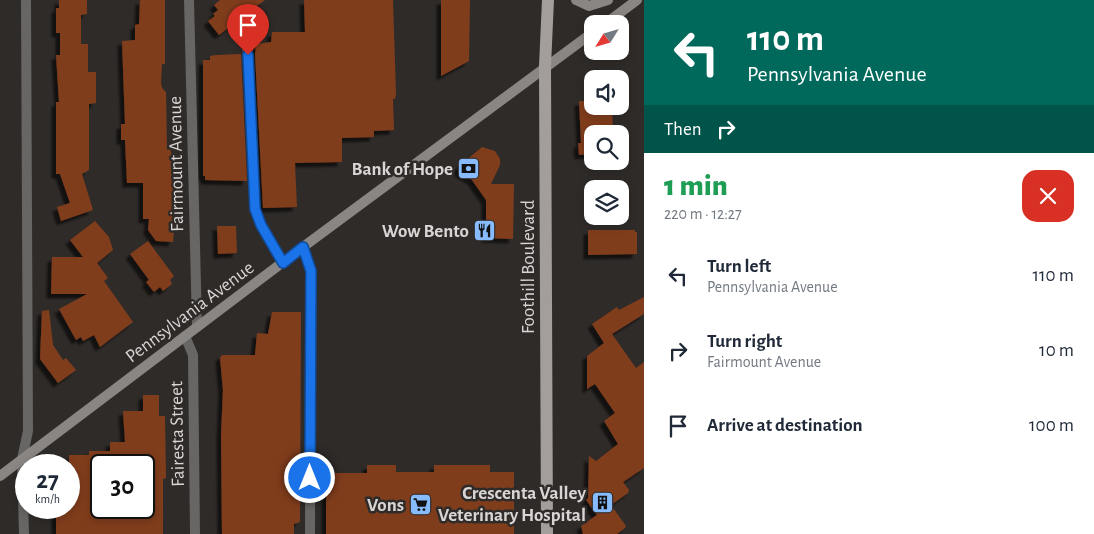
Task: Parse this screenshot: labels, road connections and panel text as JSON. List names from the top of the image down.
{
  "streets": {
    "main road": ["Foothill Boulevard", "Pennsylvania Avenue"],
    "street": ["Fairmount Avenue", "Fairesta Street"]
  },
  "crossings": [
    ["Fairmount Avenue", "Pennsylvania Avenue"],
    ["Foothill Boulevard", "Pennsylvania Avenue"],
    ["Pennsylvania Avenue", "Fairesta Street"]
  ],
  "places": {
    "bank": ["Bank of Hope"],
    "restaurant": ["Wow Bento"],
    "building": ["Crescenta Valley Veterinary Hospital"],
    "supermarket": ["Vons"]
  },
  "north": "bottom left",
  "page": {
    "turn": ["110 m", "Pennsylvania Avenue"],
    "then": "Then",
    "heading": ["1 min", "220 m · 12:27"],
    "list": [
      {
        "name": "Turn left",
        "note": "Pennsylvania Avenue",
        "value": "110 m"
      },
      {
        "name": "Turn right",
        "note": "Fairmount Avenue",
        "value": "10 m"
      },
      {
        "name": "Arrive at destination",
        "value": "100 m"
      }
    ],
    "speed": "27 km/h",
    "limit": "30"
  }
}
